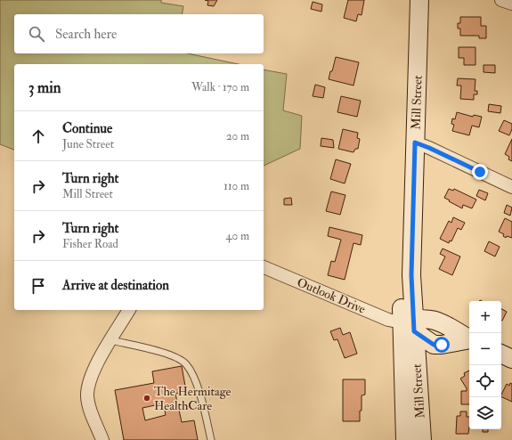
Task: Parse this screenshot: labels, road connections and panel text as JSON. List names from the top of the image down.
{
  "streets": {
    "main road": ["Mill Street"],
    "street": ["Outlook Drive"]
  },
  "crossings": [
    ["Mill Street", "Outlook Drive"]
  ],
  "places": ["The Hermitage HealthCare"],
  "page": {
    "search": "Search here",
    "heading": ["3 min", "Walk · 170 m"],
    "list": [
      ["Continue", "June Street", "20 m"],
      ["Turn right", "Mill Street", "110 m"],
      ["Turn right", "Fisher Road", "40 m"],
      "Arrive at destination"
    ],
    "map_buttons": ["+", "−"]
  }
}
